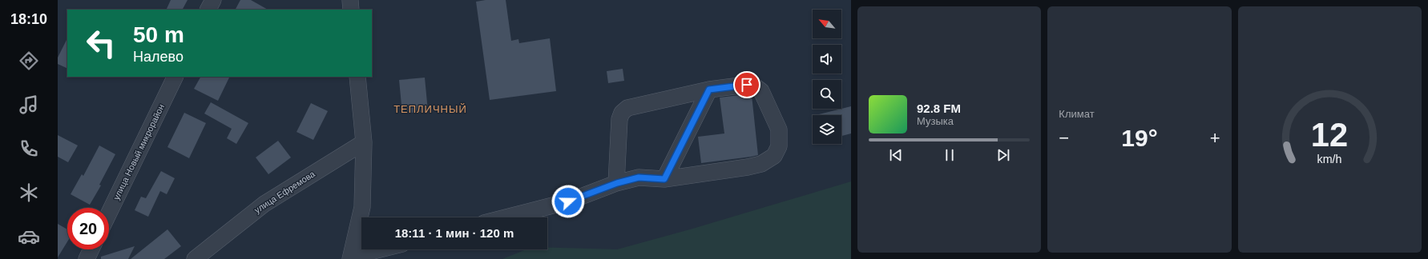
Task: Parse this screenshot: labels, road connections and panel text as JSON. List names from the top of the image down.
{
  "streets": {
    "street": ["улица Новый микрорайон", "улица Ефремова"]
  },
  "districts": ["ТЕПЛИЧНЫЙ"],
  "north": "top left",
  "page": {
    "tabs": "18:10",
    "tile": "Климат",
    "turn": ["50 m", "Налево"],
    "song": ["92.8 FM", "Музыка"],
    "heat": ["−", "19°", "+"],
    "limit": "20",
    "trip": "18:11 · 1 мин · 120 m",
    "gauge": ["12", "km/h"]
  }
}
